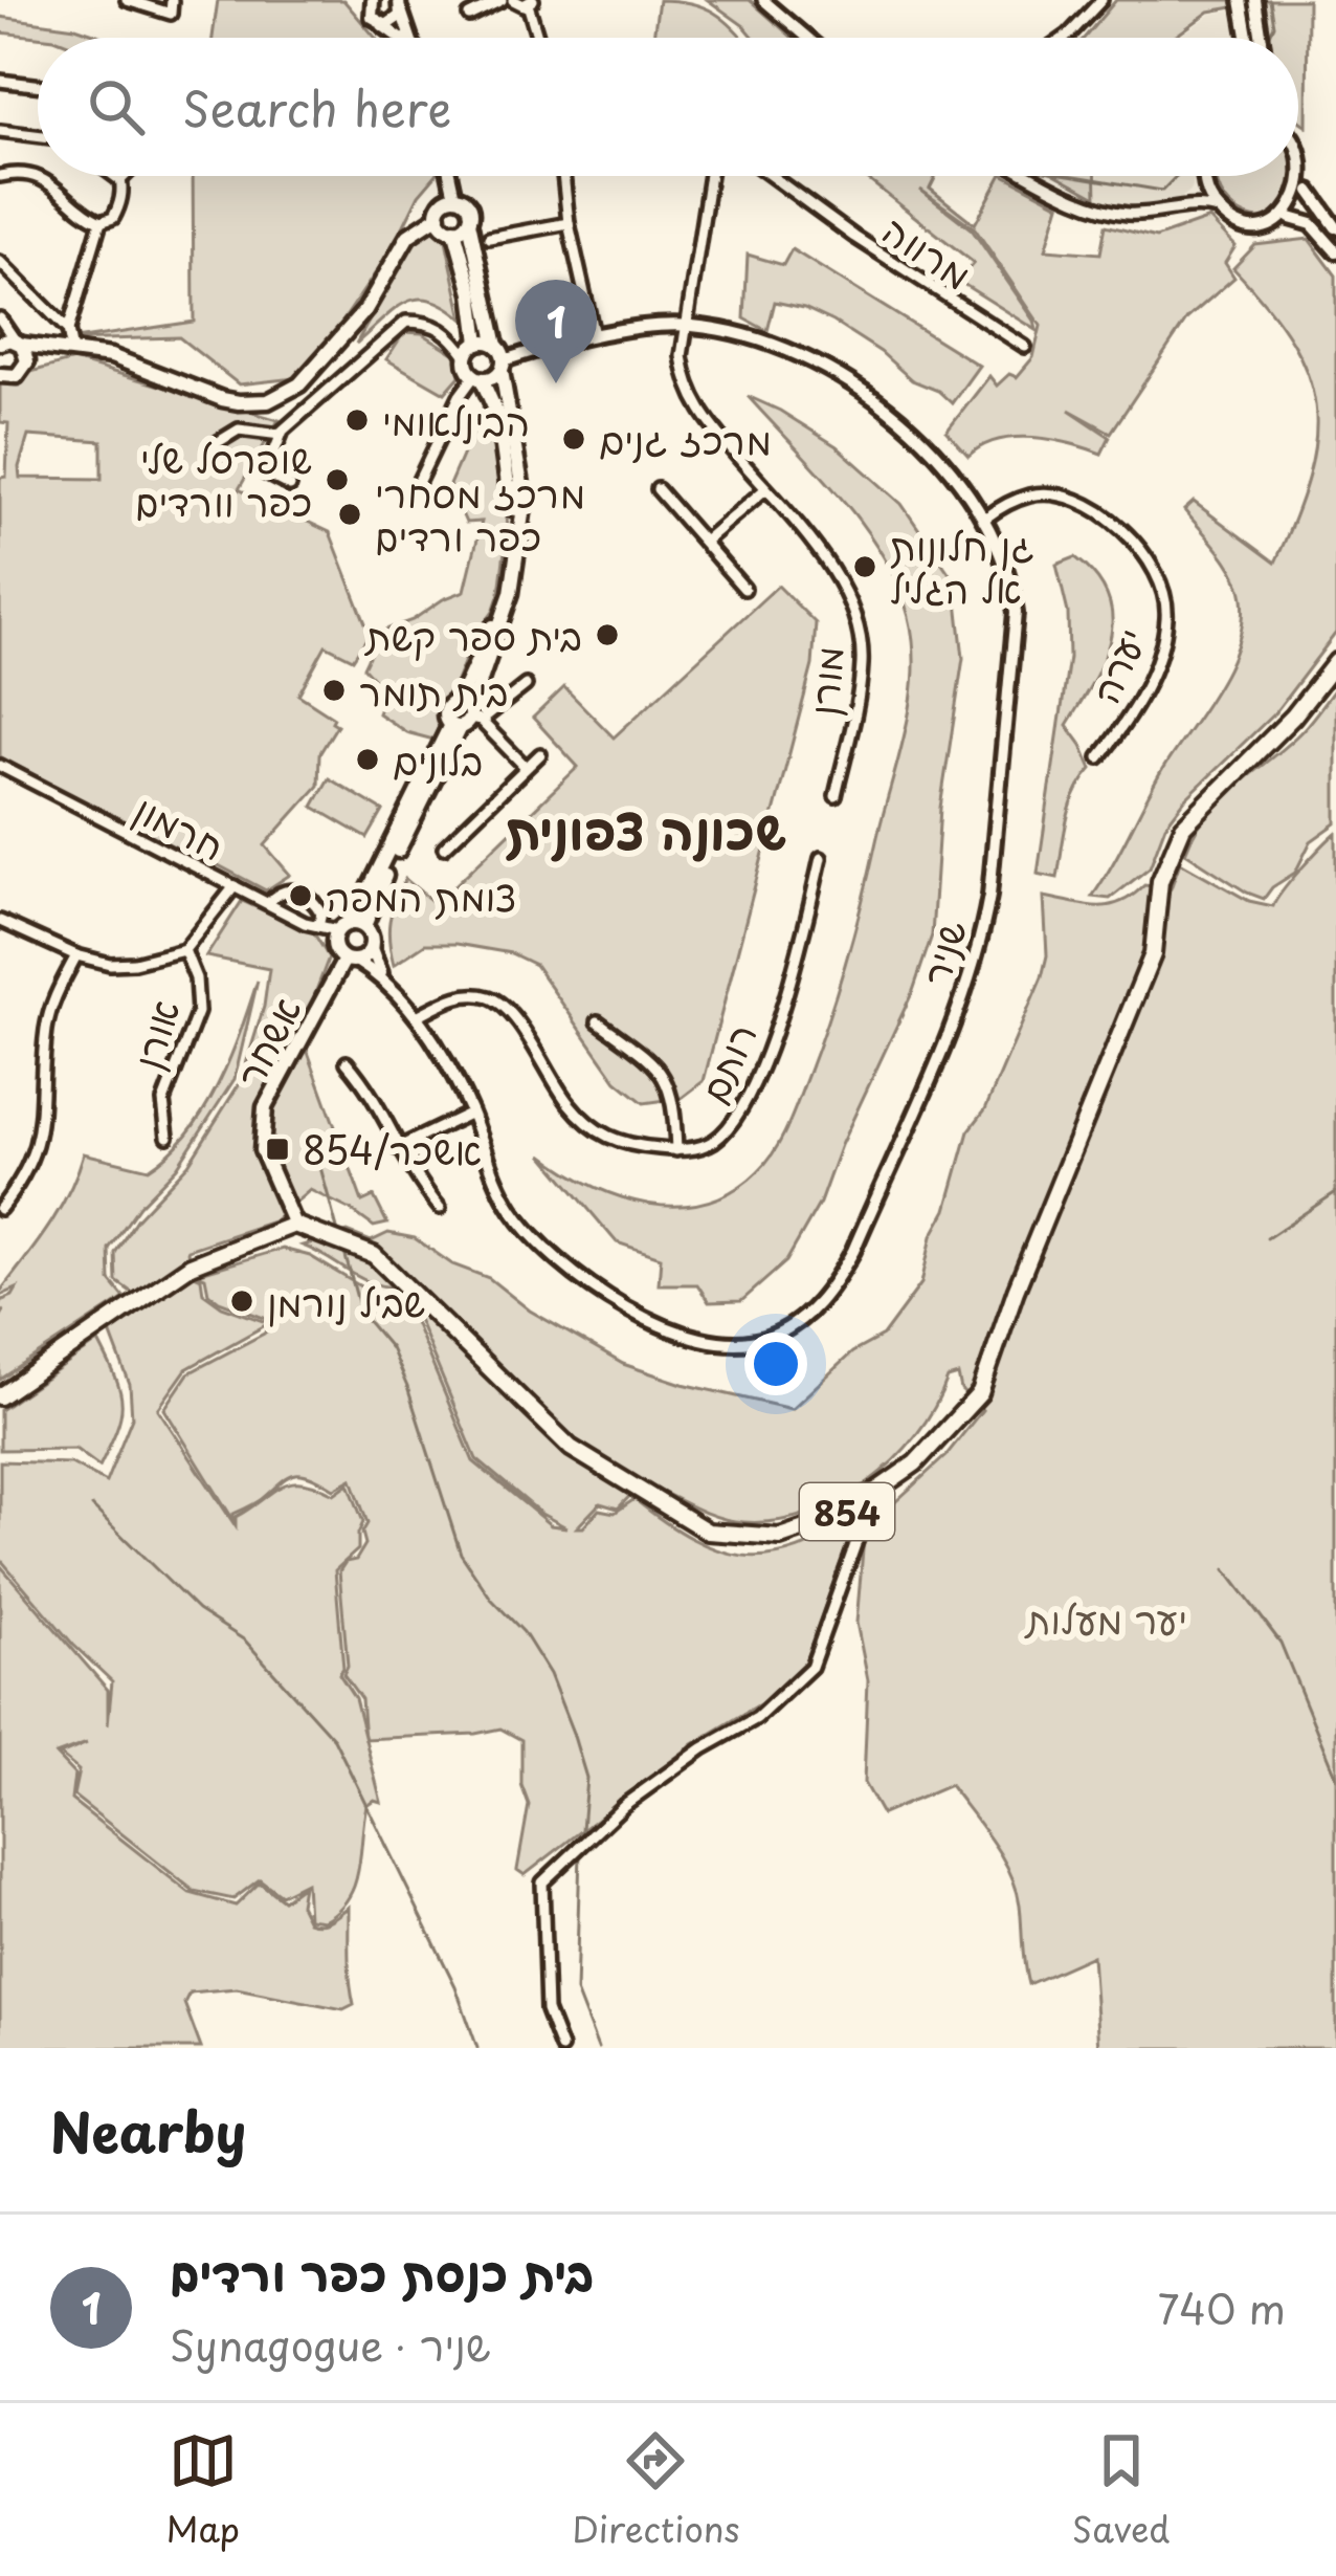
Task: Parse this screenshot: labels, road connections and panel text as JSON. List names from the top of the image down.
{
  "streets": {
    "main road": ["אשחר", "854"],
    "street": [
      "מרווה",
      "יערה",
      "מורן",
      "חרמון",
      "שניר",
      "אורן",
      "רותם"
    ]
  },
  "crossings": [
    ["יערה", "שניר"],
    ["מורן", "שניר"],
    ["חרמון", "שניר"],
    ["חרמון", "אשחר"],
    ["שניר", "אשחר"],
    ["אשחר", "854"]
  ],
  "districts": ["שכונה צפונית"],
  "parks": ["יער מעלות"],
  "places": {
    "other": [
      "הבינלאומי",
      "מרכז גנים",
      "שופרסל שלי כפר וורדים",
      "מרכז מסחרי כפר ורדים",
      "גן חלונות אל הגליל",
      "בית ספר קשת",
      "בית תומר",
      "בלונים",
      "צומת המפה",
      "שביל נורמן"
    ],
    "transit": ["אשכר/854"]
  },
  "page": {
    "search": "Search here",
    "pins": "1",
    "heading": "Nearby",
    "list": [
      {
        "mark": "1",
        "name": "בית כנסת כפר ורדים",
        "note": "Synagogue · שניר",
        "value": "740 m"
      }
    ],
    "nav": ["Map", "Directions", "Saved"]
  }
}
